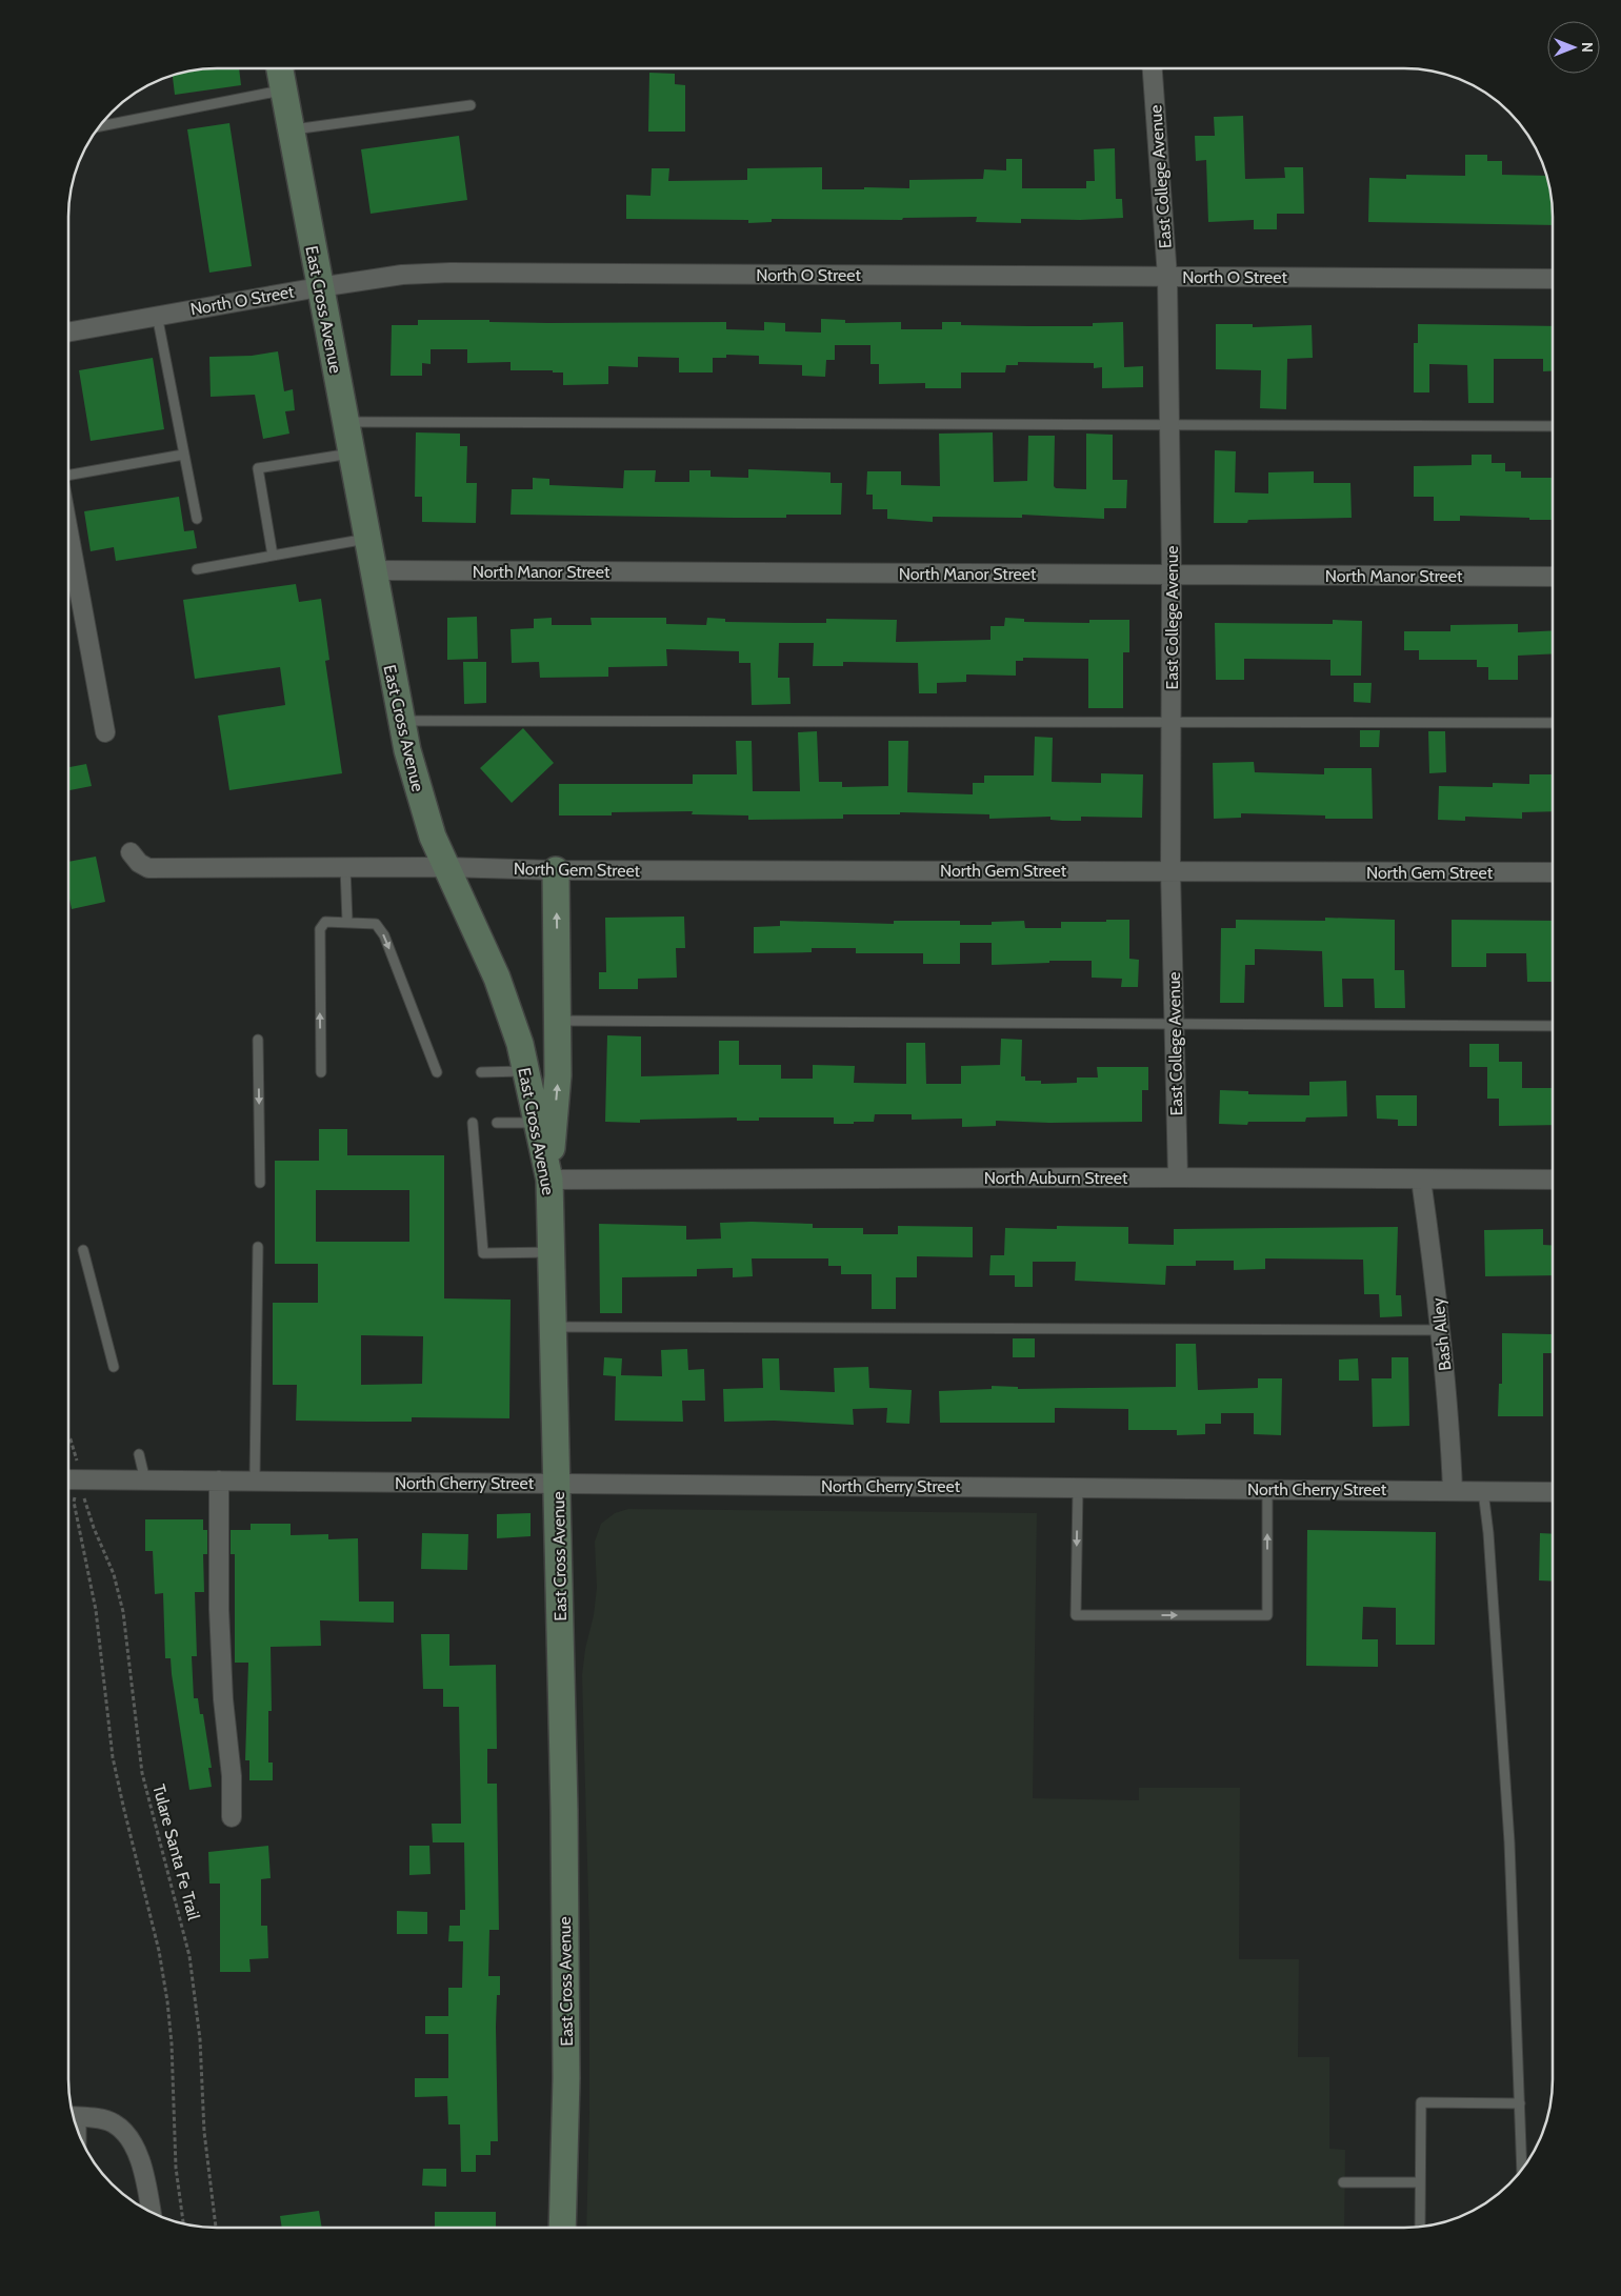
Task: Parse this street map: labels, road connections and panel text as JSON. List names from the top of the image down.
{
  "streets": {
    "street": [
      "East College Avenue",
      "North O Street",
      "East Cross Avenue",
      "North Manor Street",
      "North Gem Street",
      "North Auburn Street",
      "Bash Alley",
      "North Cherry Street"
    ],
    "path": ["Tulare Santa Fe Trail"]
  },
  "crossings": [
    ["East College Avenue", "North O Street"],
    ["East College Avenue", "North Manor Street"],
    ["East College Avenue", "North Gem Street"],
    ["East College Avenue", "North Auburn Street"],
    ["North O Street", "East Cross Avenue"],
    ["East Cross Avenue", "North Manor Street"],
    ["East Cross Avenue", "North Gem Street"],
    ["East Cross Avenue", "North Auburn Street"],
    ["East Cross Avenue", "North Cherry Street"],
    ["North Auburn Street", "Bash Alley"],
    ["Bash Alley", "North Cherry Street"],
    ["North Cherry Street", "Tulare Santa Fe Trail"]
  ],
  "north": "right"
}
